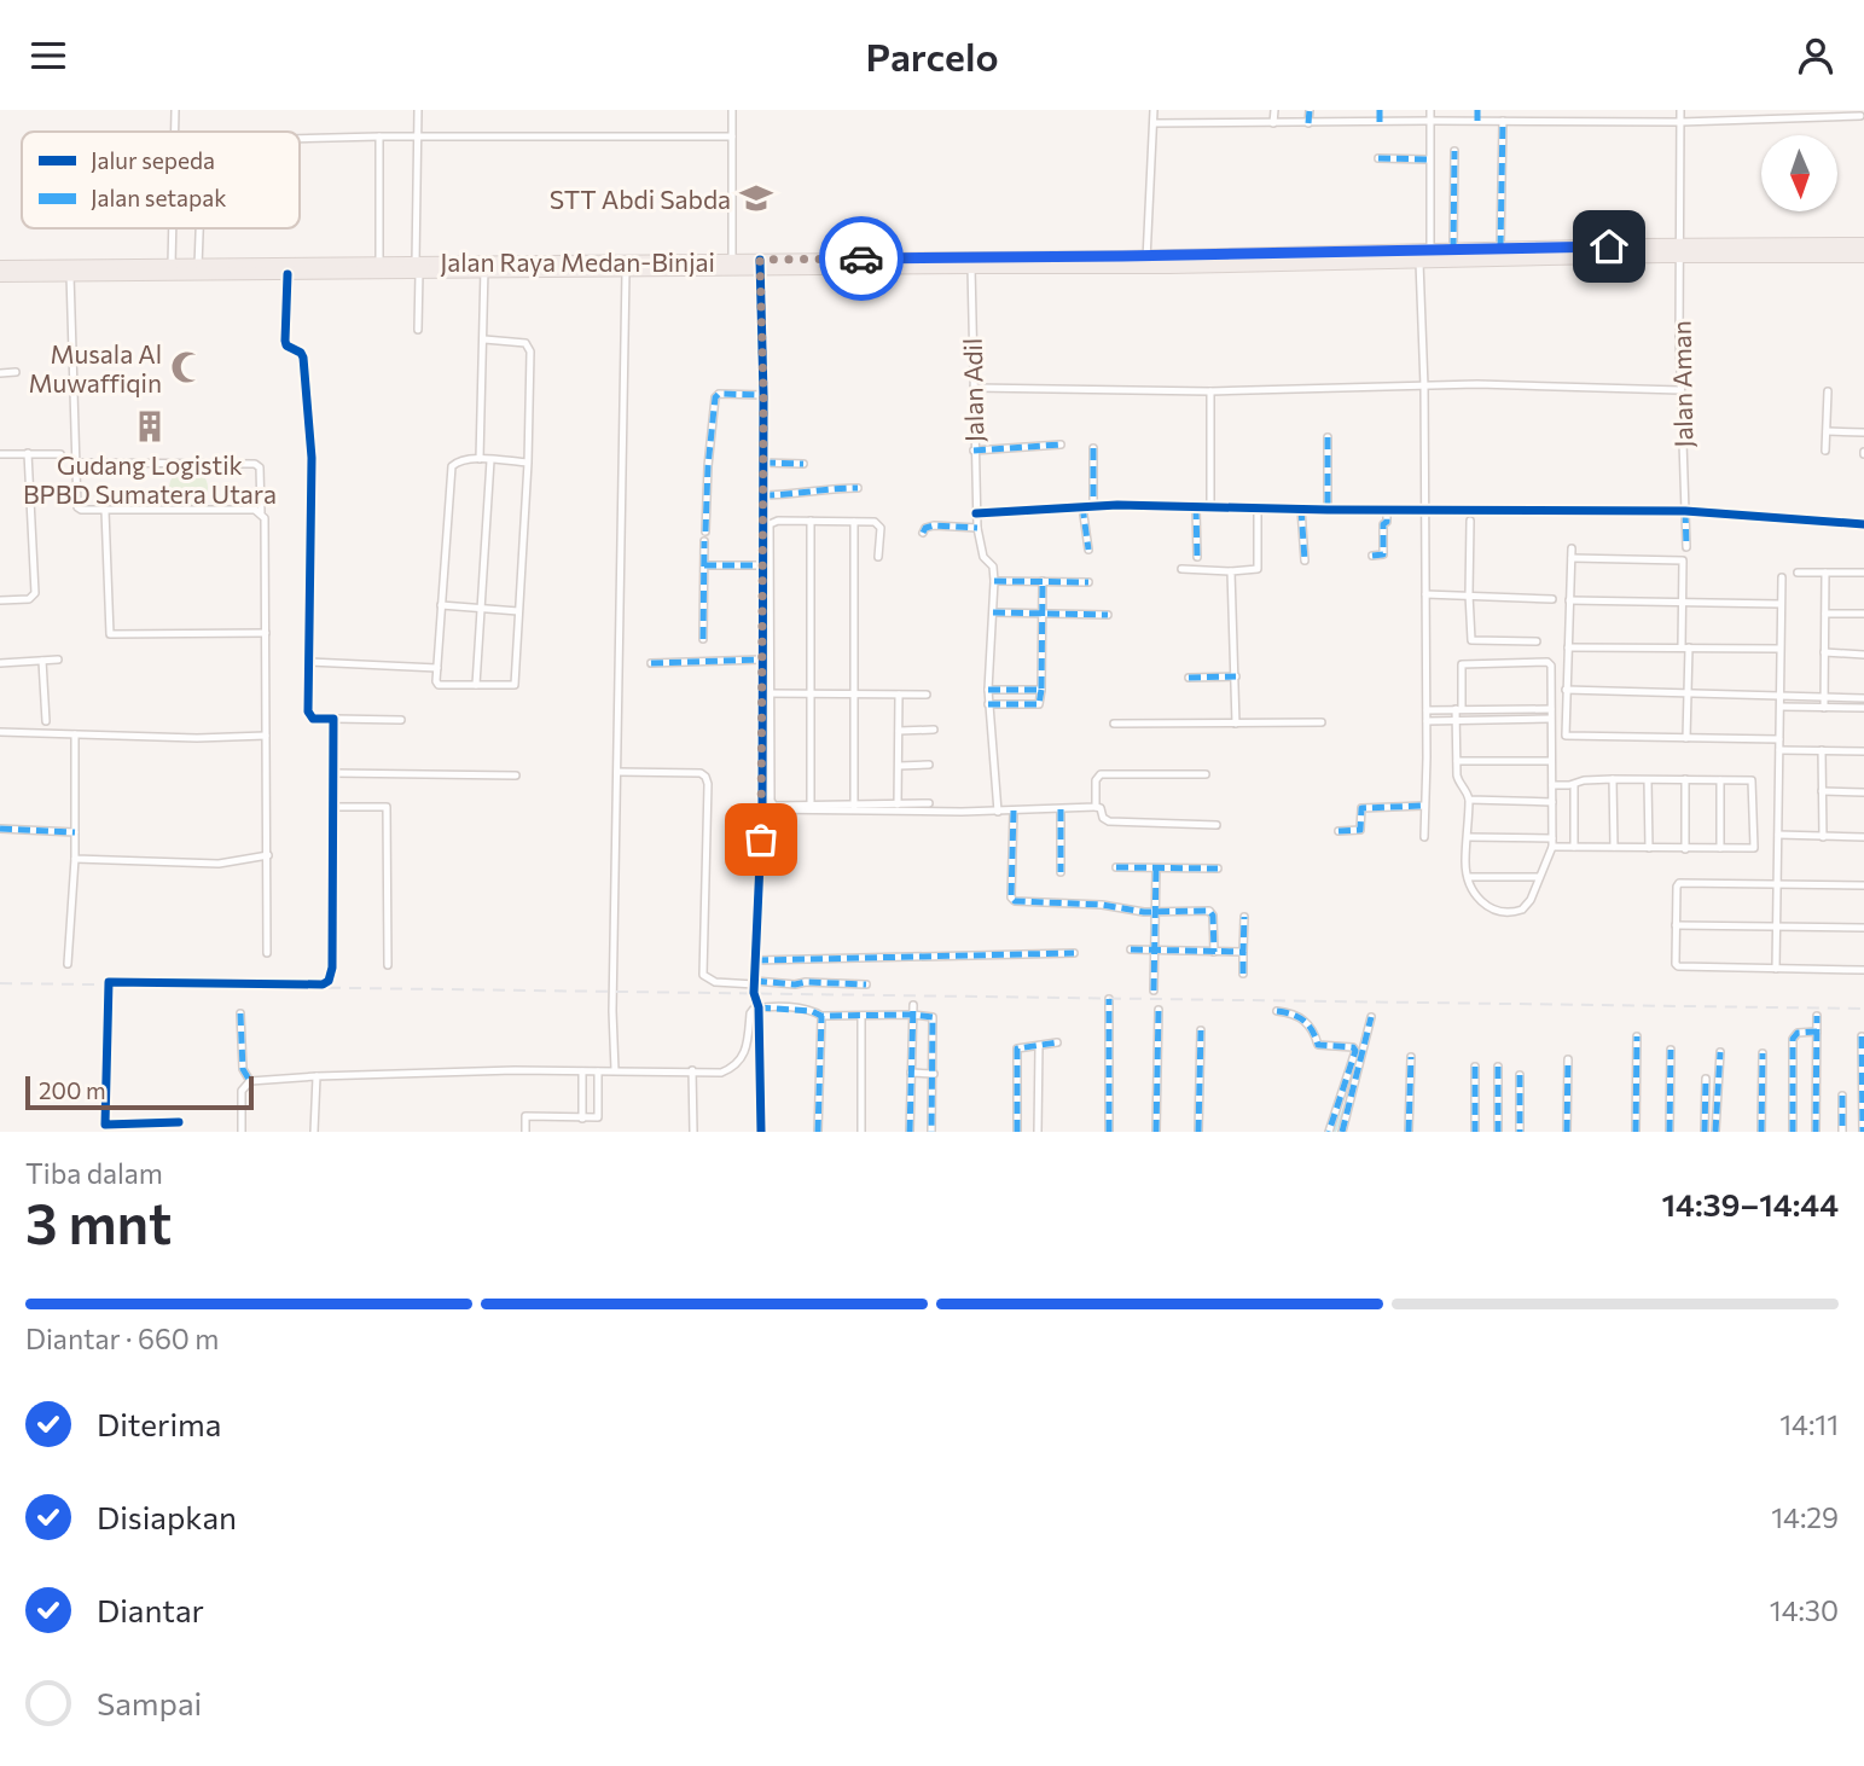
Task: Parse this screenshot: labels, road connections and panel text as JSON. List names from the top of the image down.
{
  "streets": {
    "highway": ["Jalan Raya Medan-Binjai"],
    "street": ["Jalan Aman", "Jalan Adil"]
  },
  "crossings": [
    ["Jalan Raya Medan-Binjai", "Jalan Aman"],
    ["Jalan Raya Medan-Binjai", "Jalan Adil"]
  ],
  "places": {
    "school or university": ["STT Abdi Sabda"],
    "mosque": ["Musala Al Muwaffiqin"],
    "building": ["Gudang Logistik BPBD Sumatera Utara"]
  },
  "legend": ["Jalur sepeda", "Jalan setapak"],
  "scale_bar": "200 m",
  "north": "bottom",
  "page": {
    "header": "Parcelo",
    "scale": "200 m",
    "heading": ["3 mnt", "Tiba dalam", "14:39–14:44"],
    "bar": "Diantar · 660 m",
    "list": [
      ["Diterima", "14:11"],
      ["Disiapkan", "14:29"],
      ["Diantar", "14:30"],
      "Sampai"
    ]
  }
}
